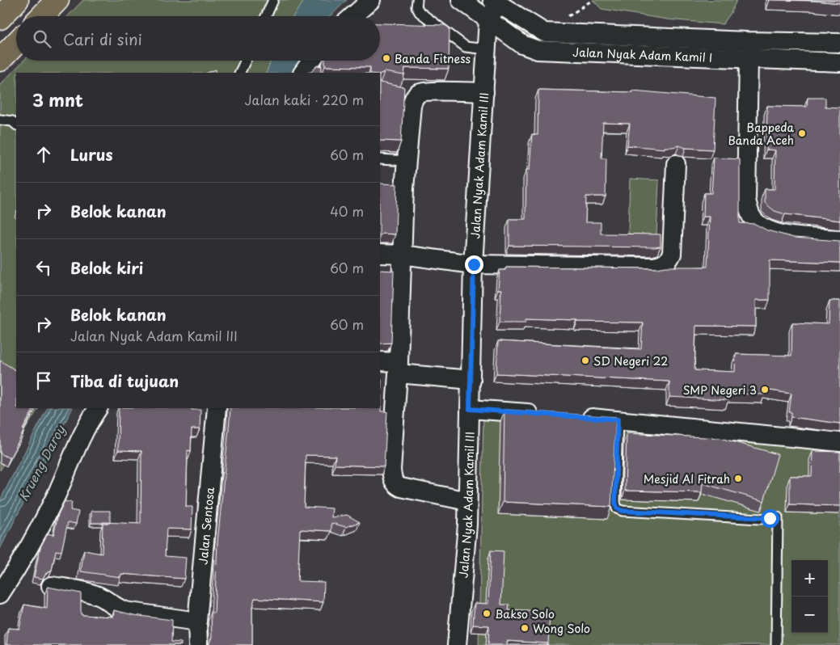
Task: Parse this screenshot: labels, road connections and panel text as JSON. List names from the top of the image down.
{
  "streets": {
    "street": ["Jalan Nyak Adam Kamil I", "Jalan Nyak Adam Kamil III", "Jalan Sentosa"]
  },
  "crossings": [
    ["Jalan Nyak Adam Kamil I", "Jalan Nyak Adam Kamil III"]
  ],
  "water": ["Krueng Daroy"],
  "places": [
    "Banda Fitness",
    "Bappeda Banda Aceh",
    "SD Negeri 22",
    "SMP Negeri 3",
    "Mesjid Al Fitrah",
    "Bakso Solo",
    "Wong Solo"
  ],
  "page": {
    "search": "Cari di sini",
    "heading": ["3 mnt", "Jalan kaki · 220 m"],
    "list": [
      ["Lurus", "60 m"],
      ["Belok kanan", "40 m"],
      ["Belok kiri", "60 m"],
      ["Belok kanan", "Jalan Nyak Adam Kamil III", "60 m"],
      "Tiba di tujuan"
    ],
    "map_buttons": ["+", "−"]
  }
}
